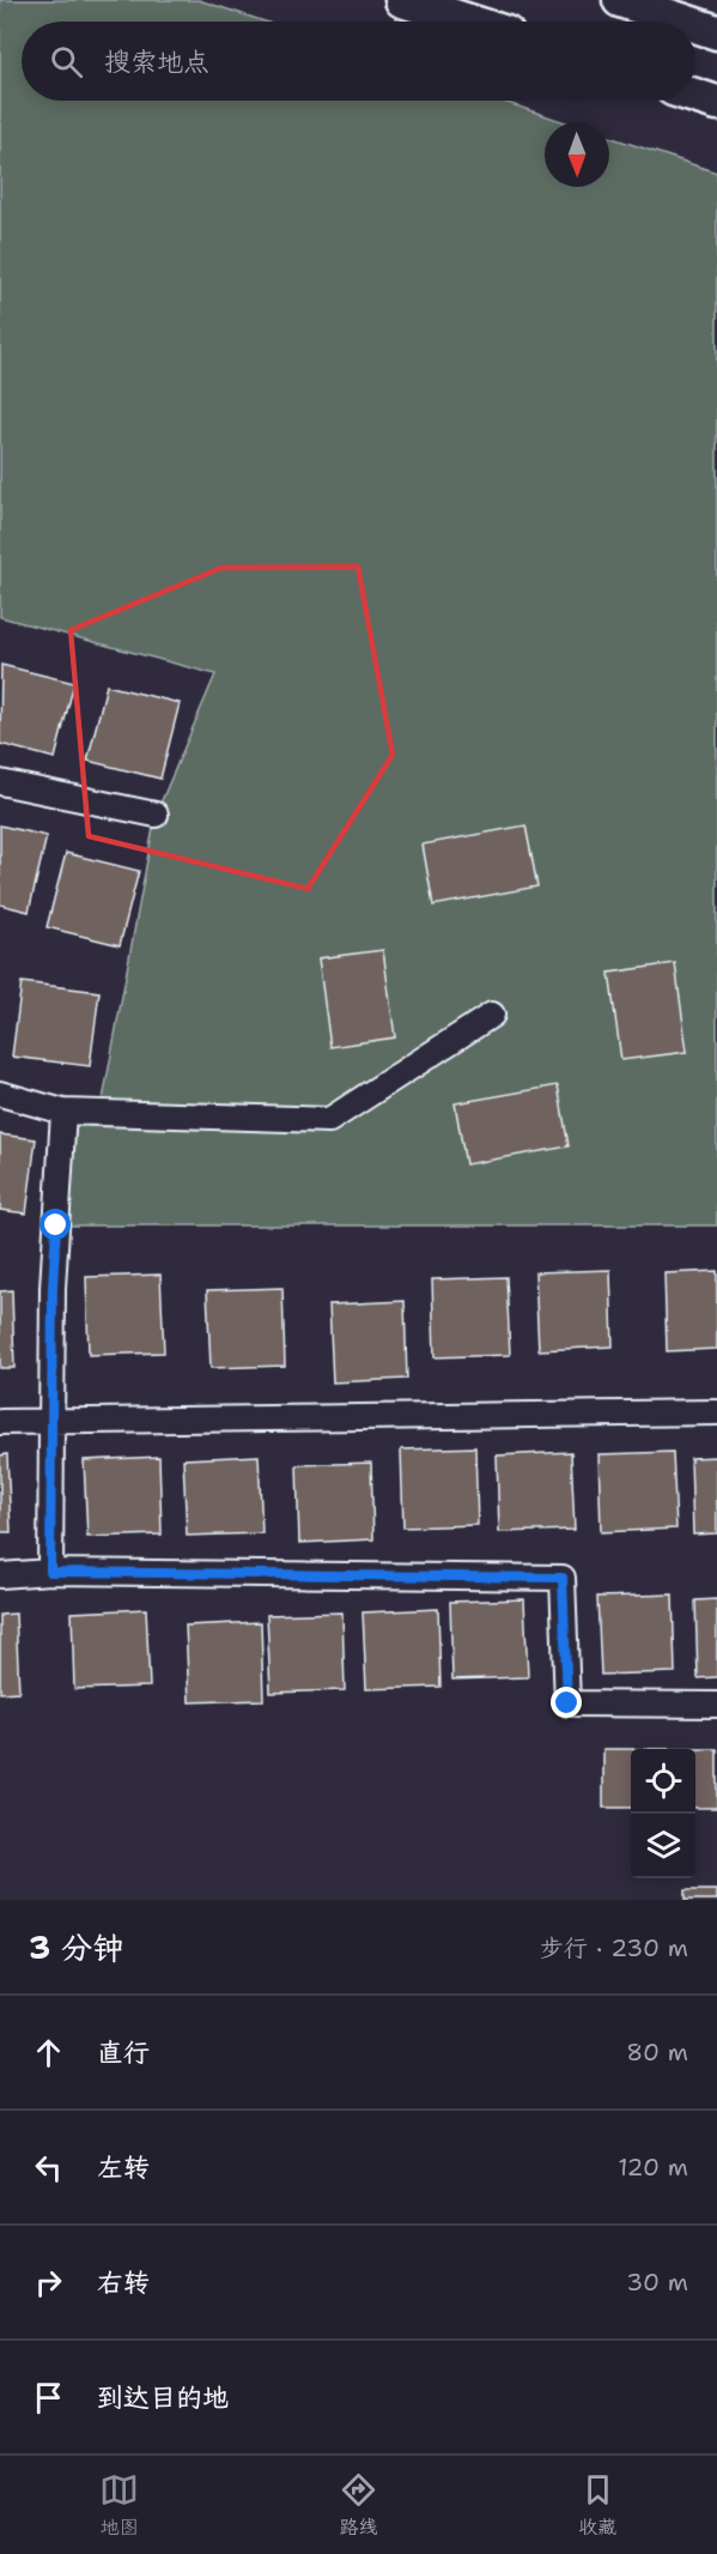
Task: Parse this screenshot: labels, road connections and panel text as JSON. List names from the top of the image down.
{
  "north": "bottom",
  "page": {
    "search": "搜索地点",
    "heading": ["3 分钟", "步行 · 230 m"],
    "list": [
      ["直行", "80 m"],
      ["左转", "120 m"],
      ["右转", "30 m"],
      "到达目的地"
    ],
    "nav": ["地图", "路线", "收藏"]
  }
}
